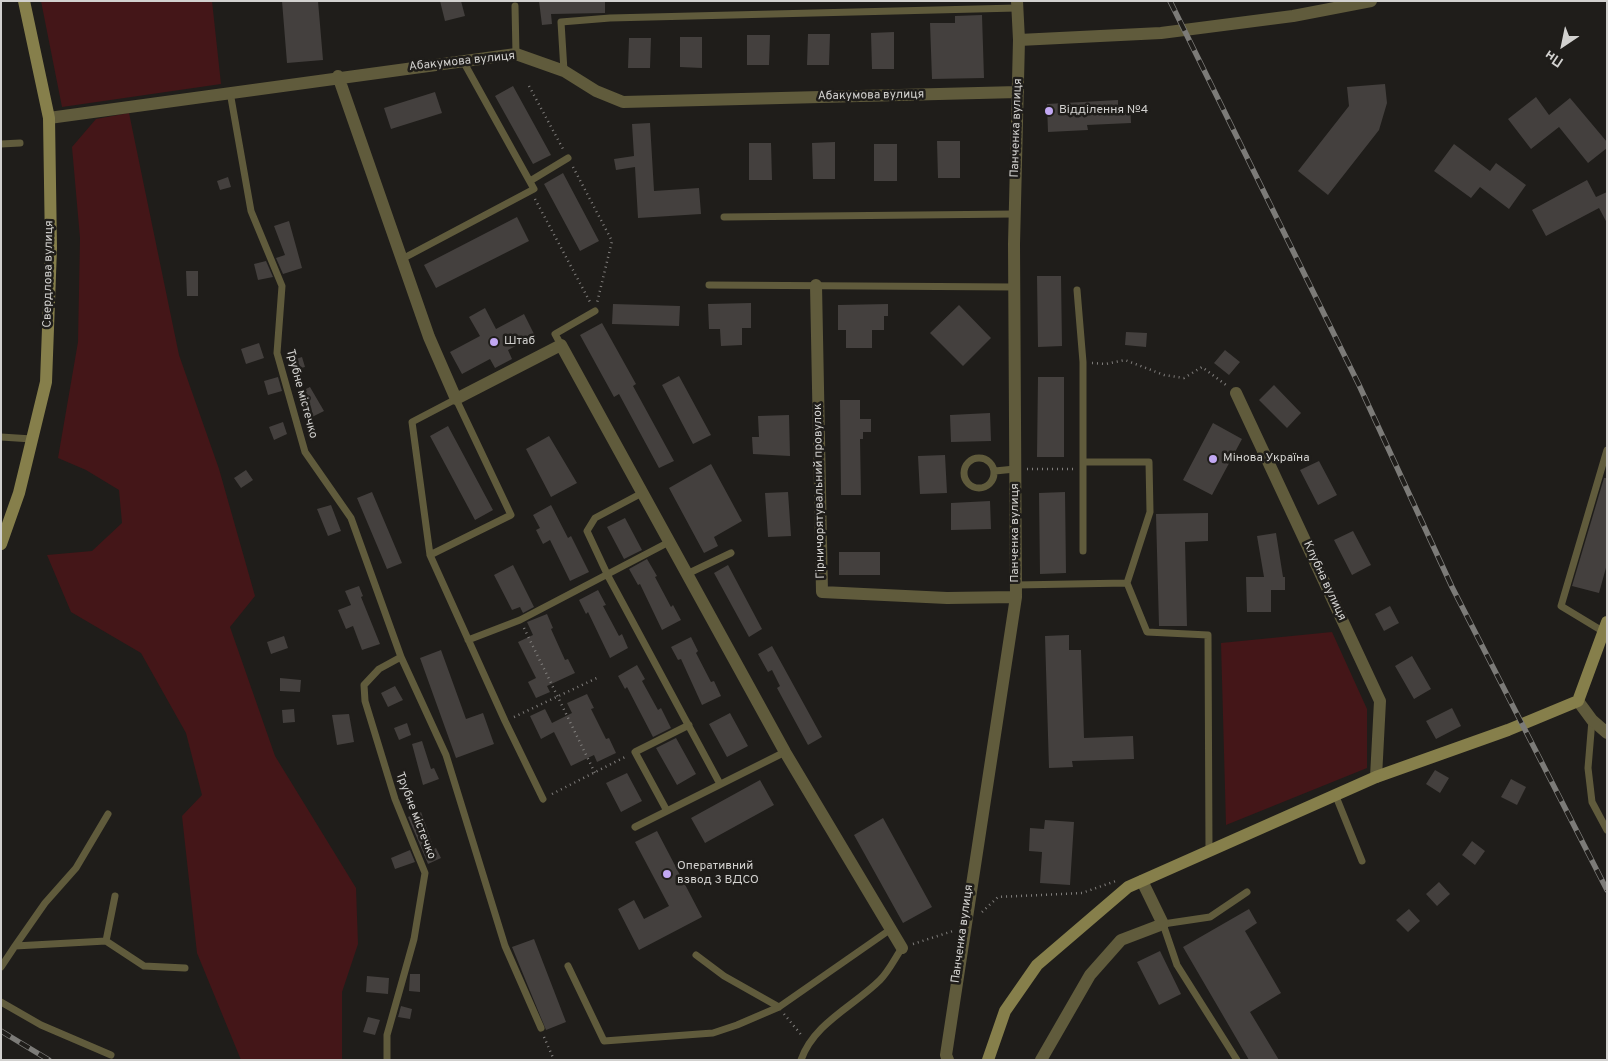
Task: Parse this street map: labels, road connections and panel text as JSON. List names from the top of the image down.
{
  "streets": {
    "street": [
      "Абакумова вулиця",
      "Панченка вулиця",
      "Свердлова вулиця",
      "Гірничорятувальний провулок",
      "Клубна вулиця"
    ],
    "lane": ["Трубне містечко"]
  },
  "crossings": [
    ["Абакумова вулиця", "Панченка вулиця"],
    ["Абакумова вулиця", "Свердлова вулиця"],
    ["Абакумова вулиця", "Трубне містечко"],
    ["Панченка вулиця", "Гірничорятувальний провулок"]
  ],
  "places": [
    "Відділення №4",
    "Штаб",
    "Мінова Україна",
    "Оперативний взвод 3 ВДСО"
  ],
  "north": "bottom left"
}
